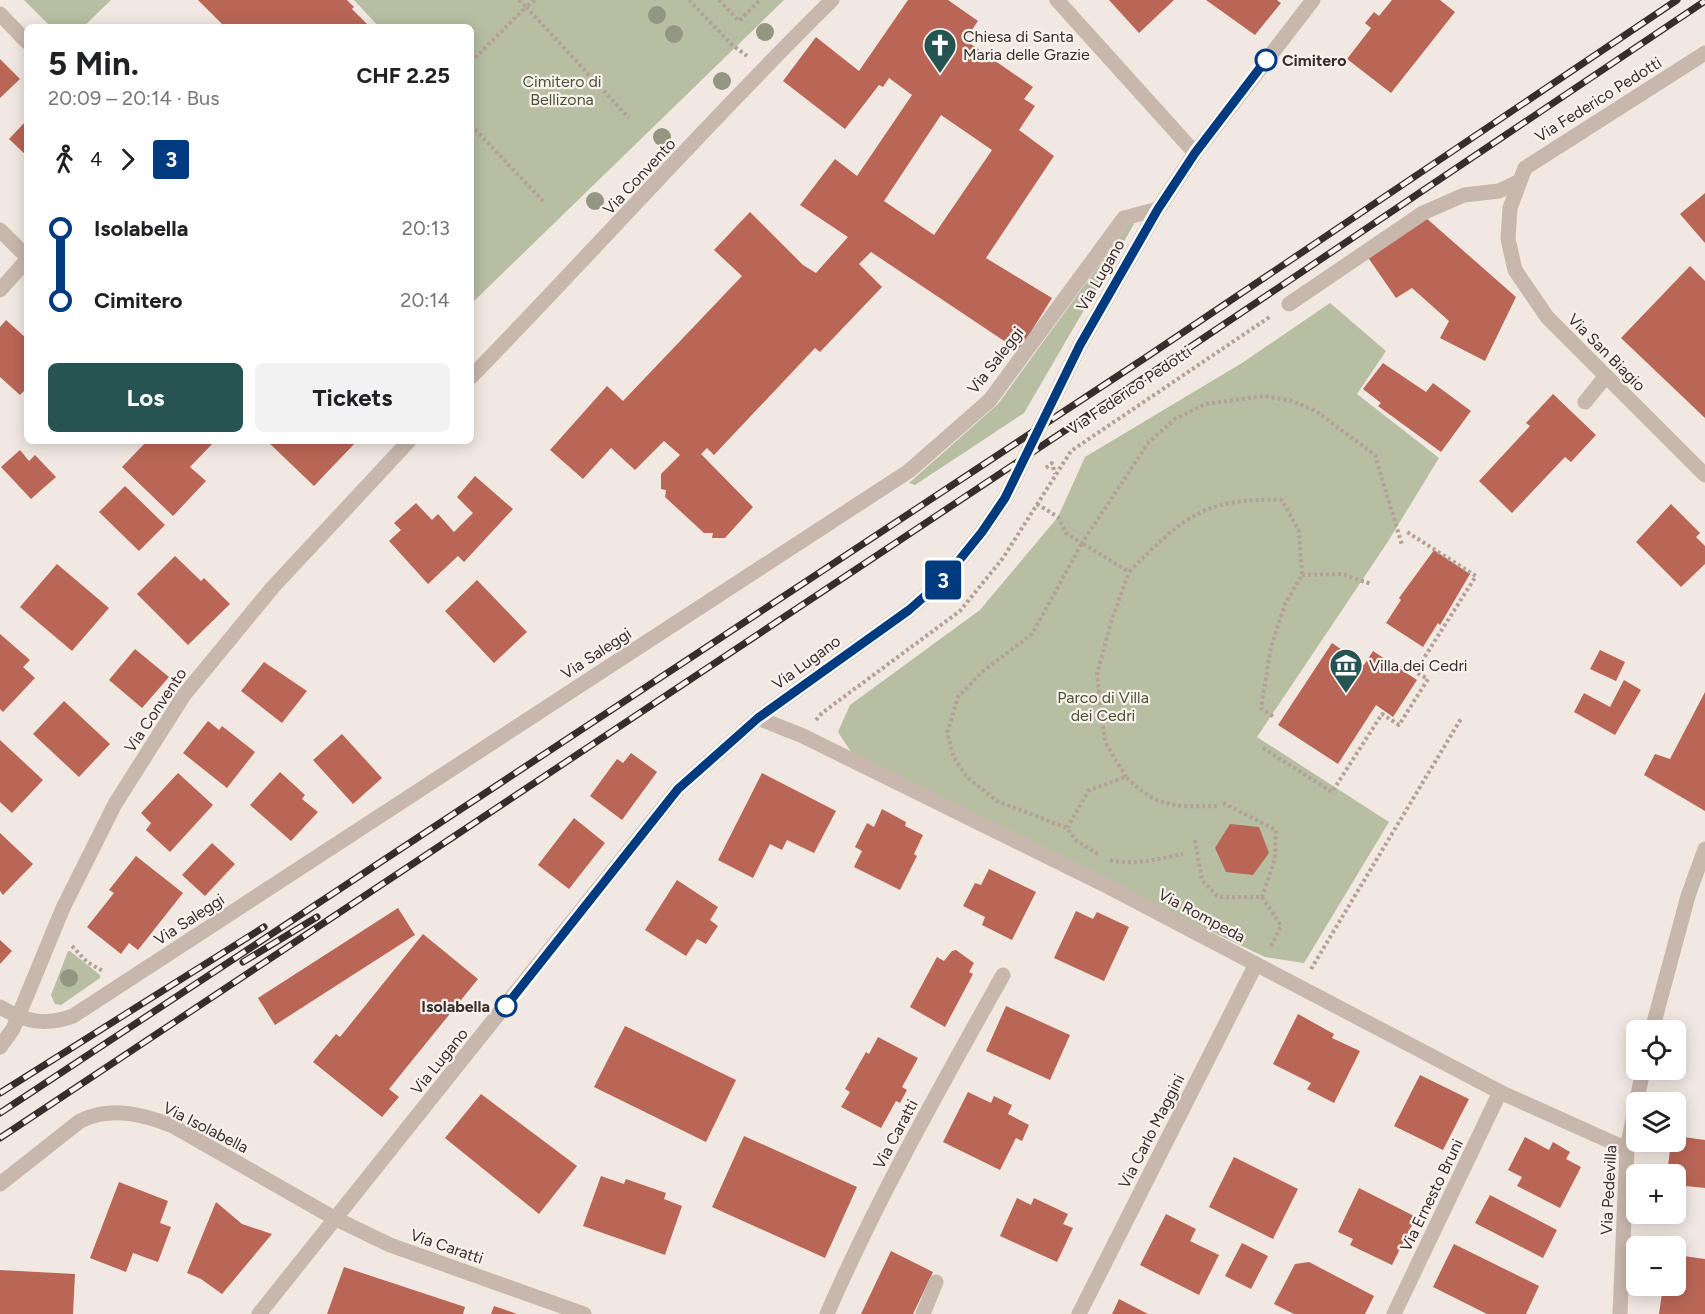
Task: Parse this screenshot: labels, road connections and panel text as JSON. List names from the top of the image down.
{
  "streets": {
    "street": [
      "Via Federico Pedotti",
      "Via Convento",
      "Via Lugano",
      "Via San Biagio",
      "Via Saleggi",
      "Via Rompeda",
      "Via Isolabella",
      "Via Carlo Maggini",
      "Via Caratti",
      "Via Pedevilla",
      "Via Ernesto Bruni"
    ]
  },
  "crossings": [
    ["Via Federico Pedotti", "Via San Biagio"],
    ["Via Federico Pedotti", "Via Rompeda"],
    ["Via Convento", "Via Saleggi"],
    ["Via Lugano", "Via Saleggi"],
    ["Via Lugano", "Via Rompeda"],
    ["Via Lugano", "Via Isolabella"],
    ["Via Lugano", "Via Caratti"],
    ["Via Rompeda", "Via Carlo Maggini"],
    ["Via Rompeda", "Via Pedevilla"],
    ["Via Rompeda", "Via Ernesto Bruni"],
    ["Via Isolabella", "Via Caratti"]
  ],
  "parks": ["Cimitero di Bellizona", "Parco di Villa dei Cedri"],
  "places": {
    "other": ["Cimitero", "Isolabella"],
    "church": ["Chiesa di Santa Maria delle Grazie"],
    "museum": ["Villa dei Cedri"]
  },
  "lines": ["bus line 3"],
  "page": {
    "on_map": "3",
    "heading": ["5 Min.", "20:09 – 20:14 · Bus", "CHF 2.25"],
    "legs": ["4", "3"],
    "list": [
      {
        "name": "Isolabella",
        "value": "20:13"
      },
      {
        "name": "Cimitero",
        "value": "20:14"
      }
    ],
    "buttons": ["Los", "Tickets"],
    "map_buttons": ["+", "−"]
  }
}
